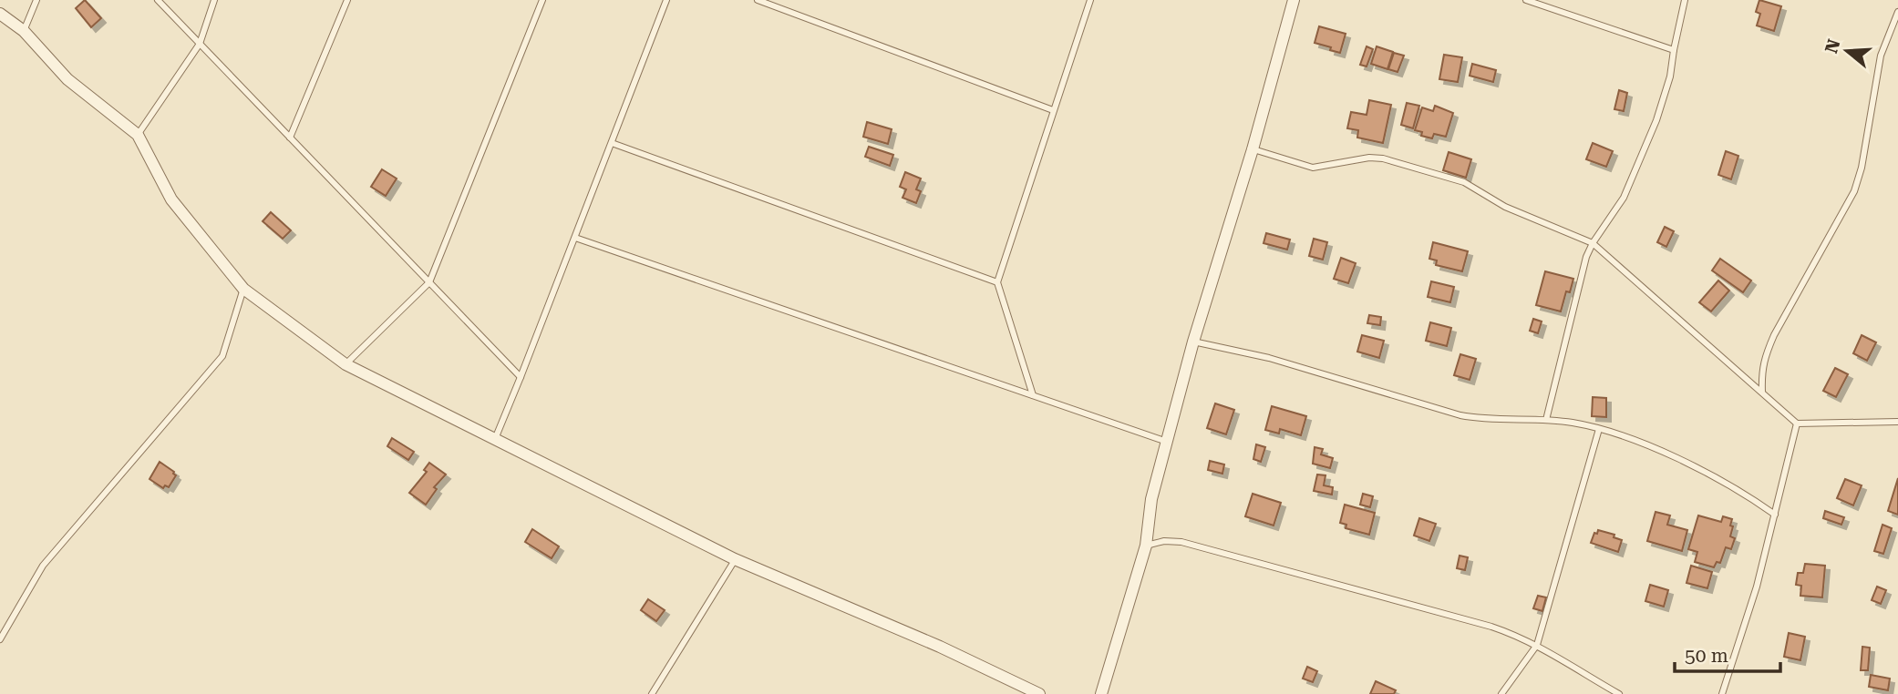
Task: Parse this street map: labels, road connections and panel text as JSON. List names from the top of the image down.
{
  "scale_bar": "50 m",
  "north": "left"
}
